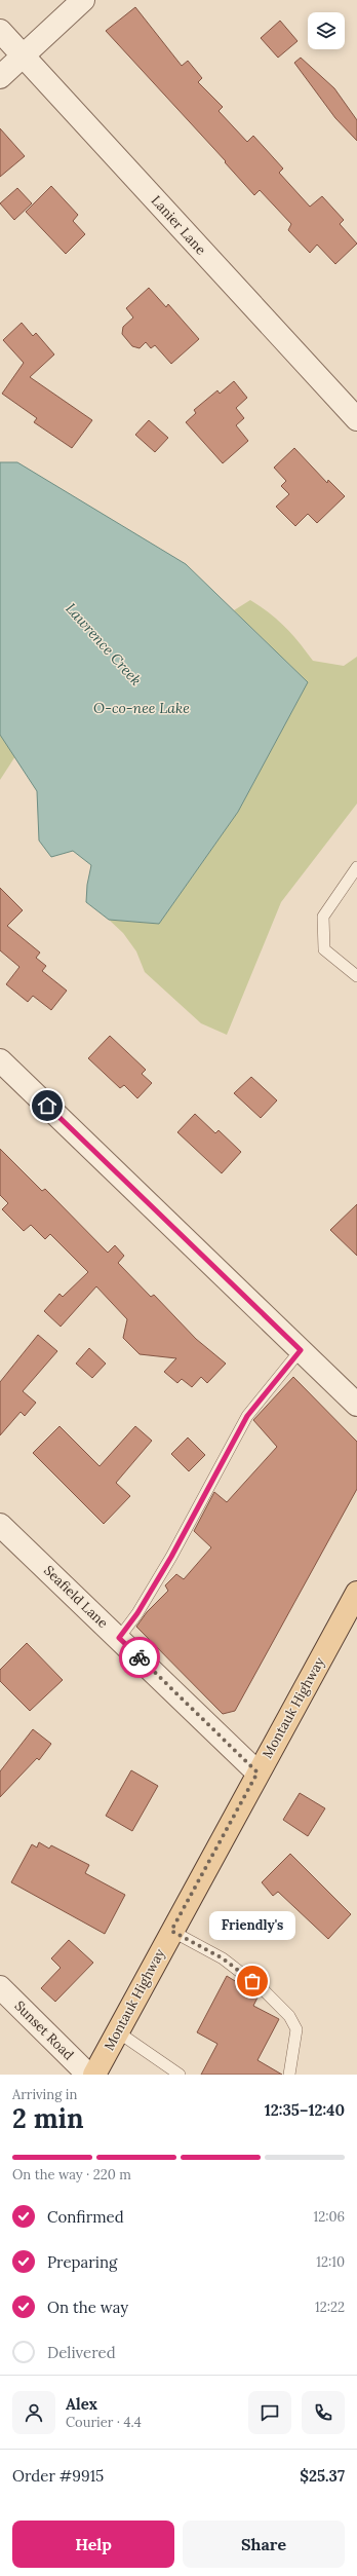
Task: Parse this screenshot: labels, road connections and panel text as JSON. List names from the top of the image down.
{
  "streets": {
    "main road": ["Montauk Highway"],
    "street": ["Lanier Lane", "Seafield Lane", "Sunset Road"]
  },
  "crossings": [
    ["Seafield Lane", "Montauk Highway"]
  ],
  "water": ["Lawrence Creek", "O-co-nee Lake"],
  "places": ["Friendly's"],
  "page": {
    "bubble": "Friendly's",
    "heading": ["2 min", "Arriving in", "12:35–12:40"],
    "panel": [
      "Alex",
      "Courier · 4.4",
      "Order #9915",
      "$25.37"
    ],
    "bar": "On the way · 220 m",
    "list": [
      ["Confirmed", "12:06"],
      ["Preparing", "12:10"],
      ["On the way", "12:22"],
      "Delivered"
    ],
    "buttons": ["Help", "Share"]
  }
}
